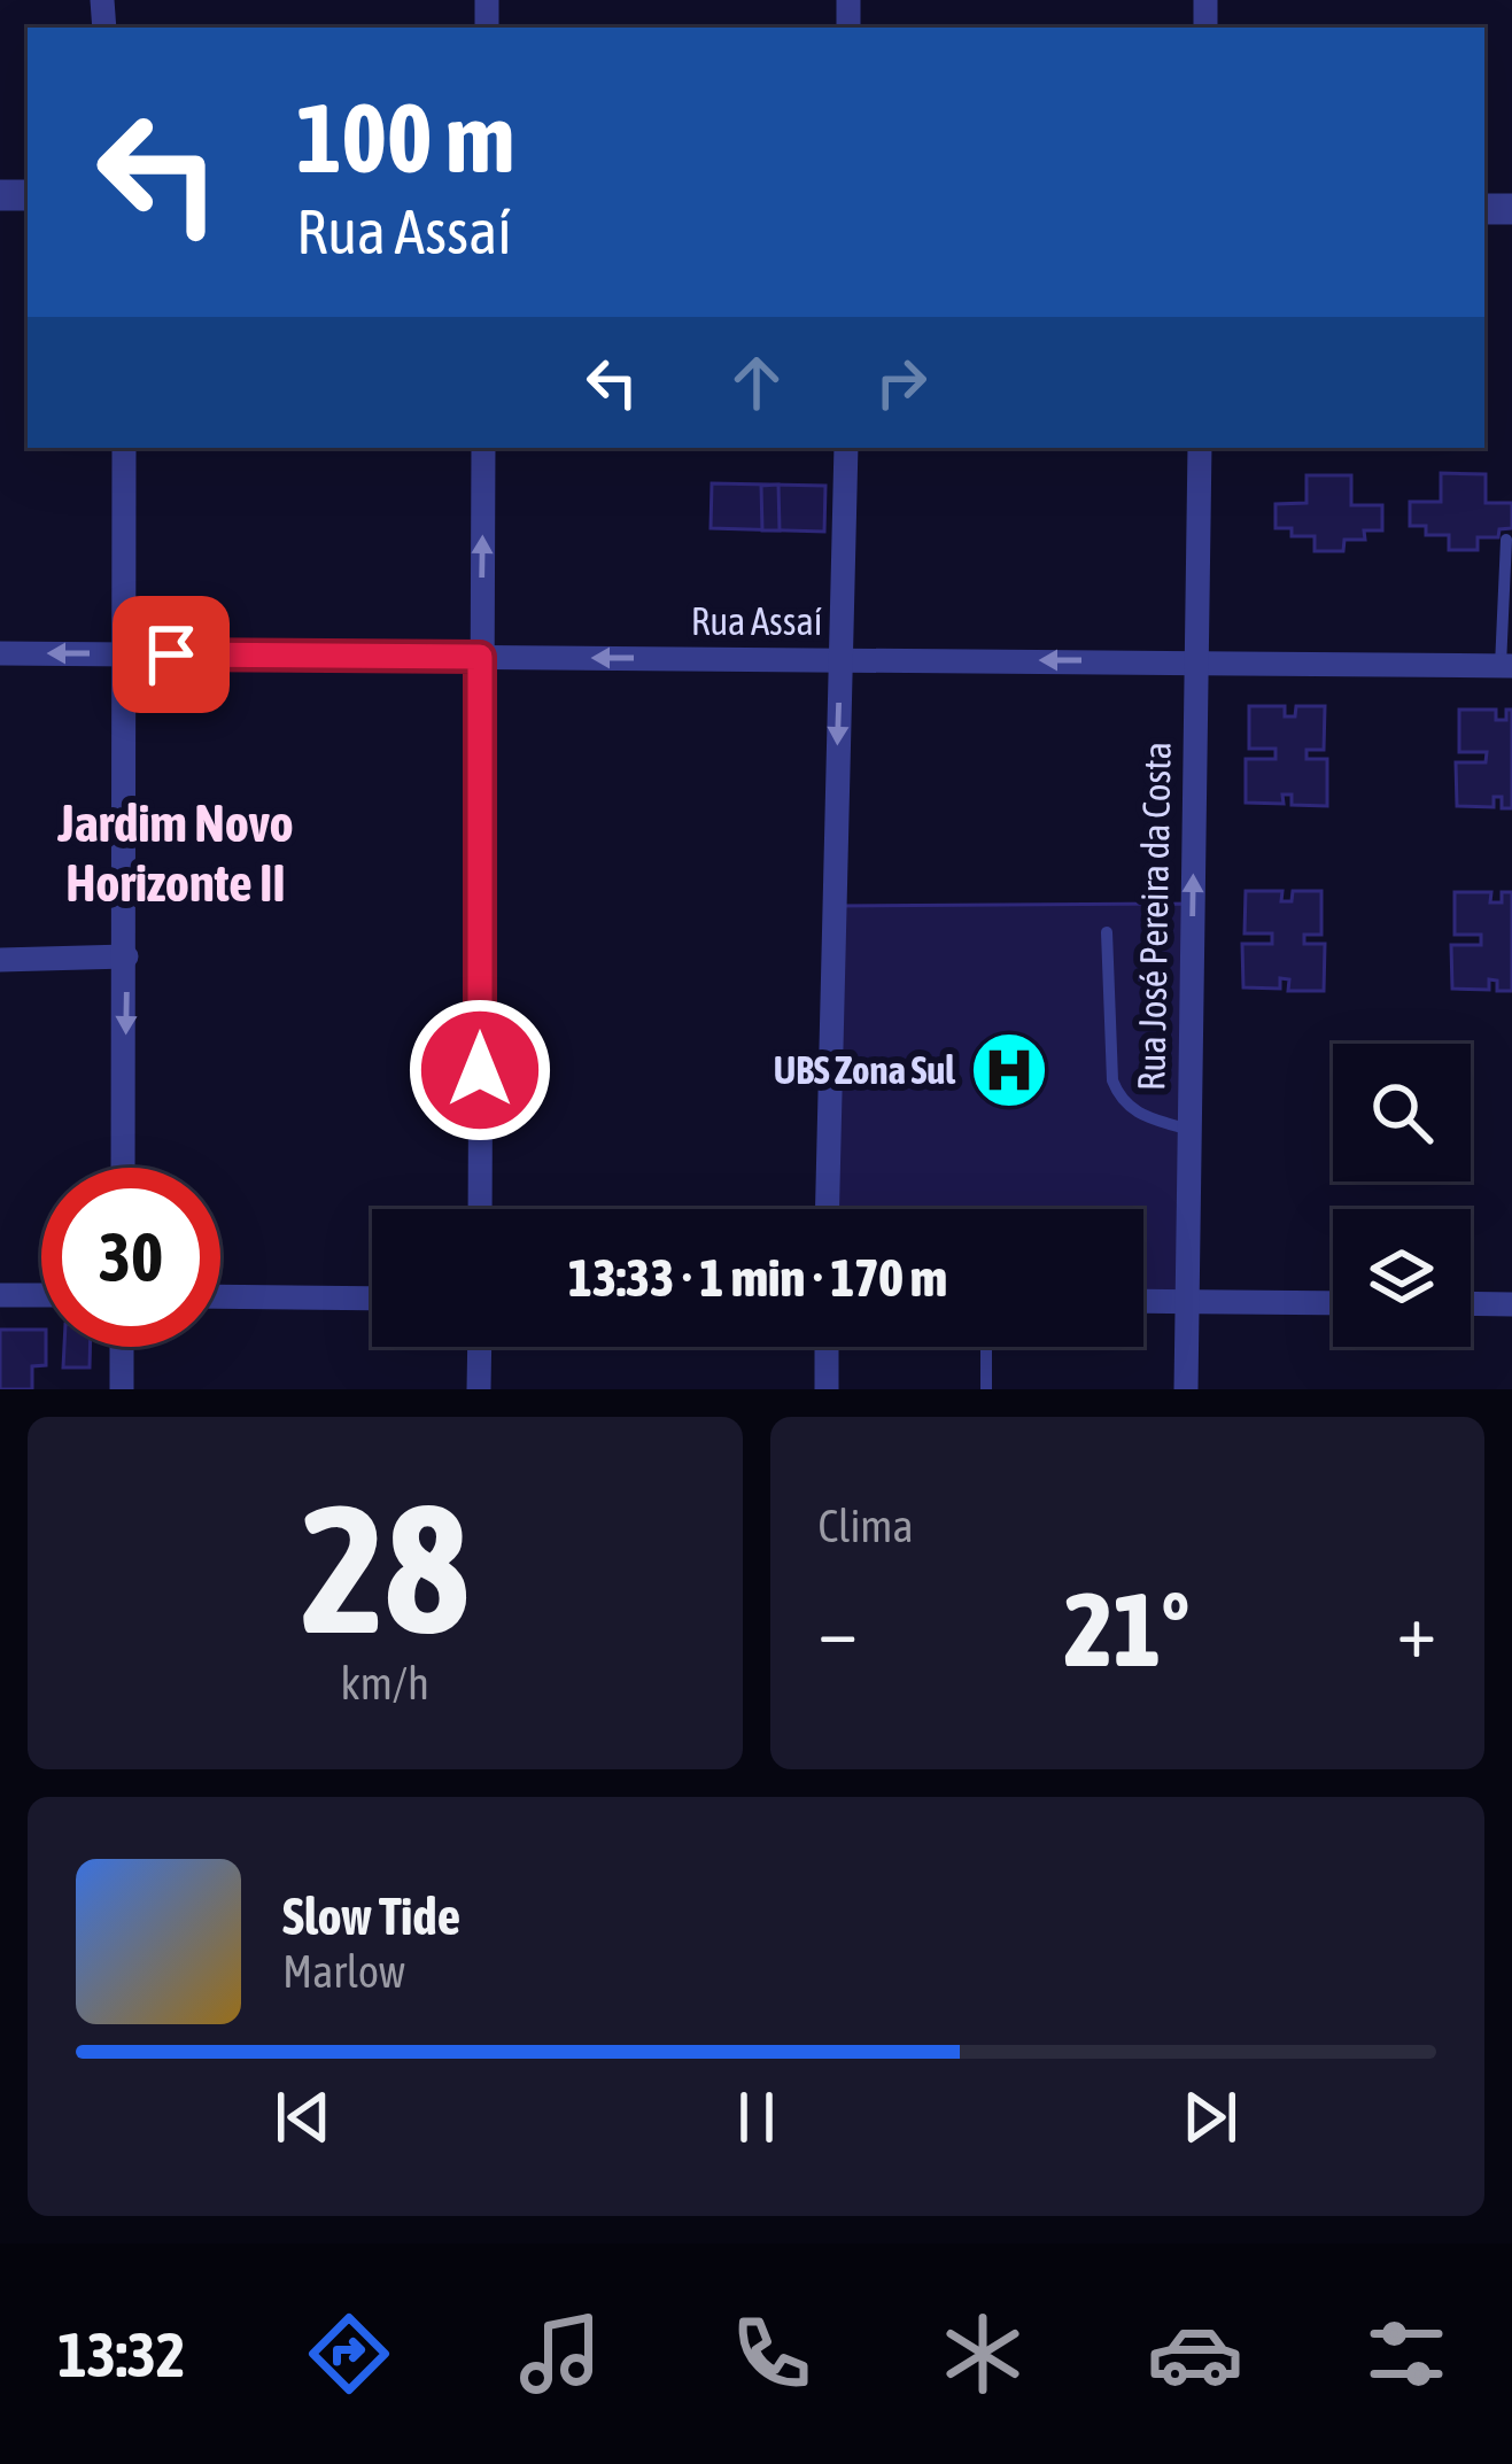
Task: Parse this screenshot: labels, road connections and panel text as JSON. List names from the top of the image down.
{
  "streets": {
    "street": ["Rua Assaí", "Rua José Pereira da Costa"]
  },
  "crossings": [
    ["Rua Assaí", "Rua José Pereira da Costa"]
  ],
  "one_way": ["Rua Assaí", "Rua José Pereira da Costa"],
  "districts": ["Jardim Novo Horizonte II"],
  "places": {
    "hospital": ["UBS Zona Sul"]
  },
  "page": {
    "turn": ["100 m", "Rua Assaí"],
    "limit": "30",
    "trip": "13:33 · 1 min · 170 m",
    "tile": [
      ["28", "km/h"],
      "Clima"
    ],
    "heat": ["−", "21°", "+"],
    "song": ["Slow Tide", "Marlow"],
    "tabs": "13:32"
  }
}
